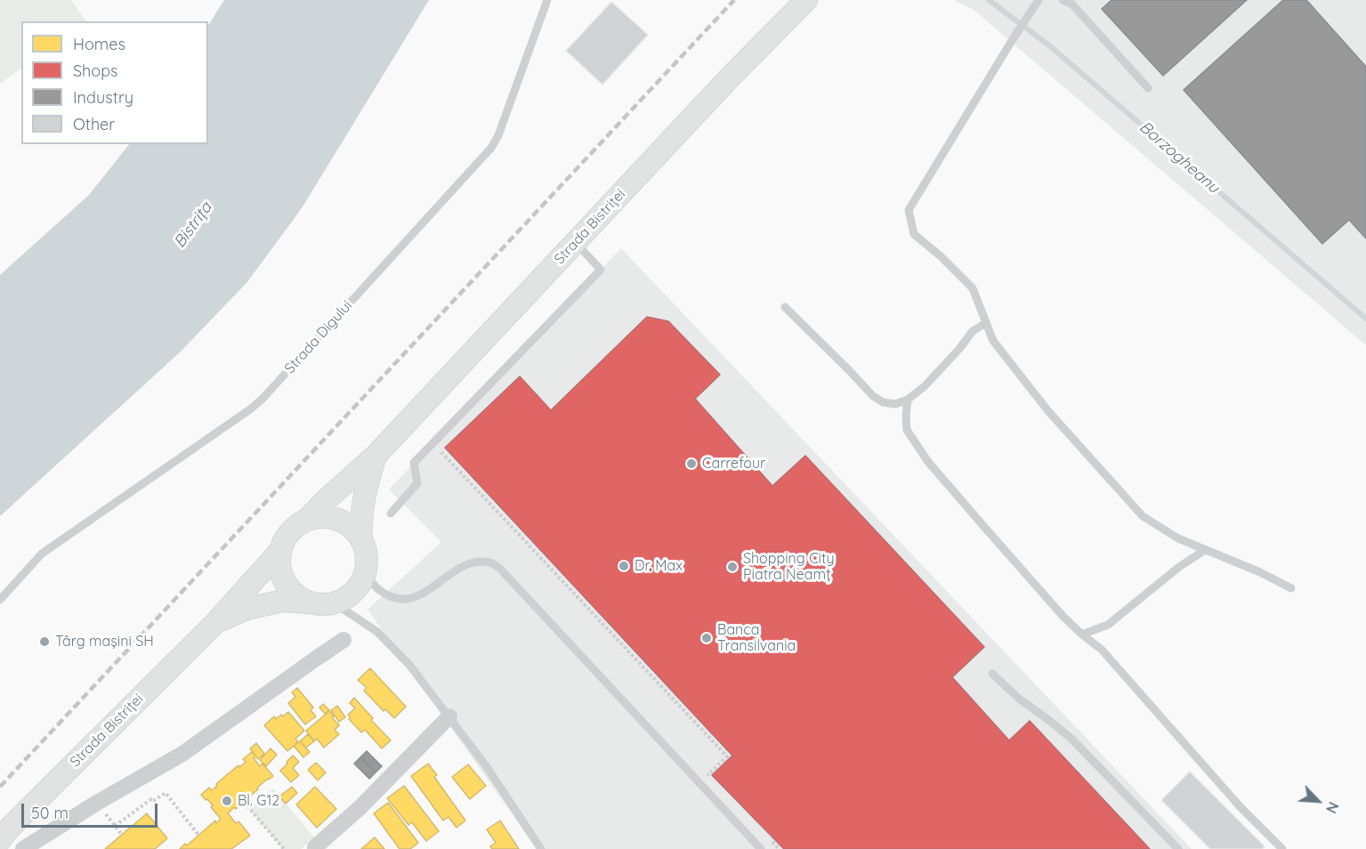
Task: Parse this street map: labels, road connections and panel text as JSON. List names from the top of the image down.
{
  "streets": {
    "main road": ["Strada Bistriței"],
    "lane": ["Strada Digului"]
  },
  "water": ["Borzogheanu", "Bistrița"],
  "places": [
    "Carrefour",
    "Dr. Max",
    "Shopping City Piatra Neamț",
    "Banca Transilvania",
    "Târg mașini SH",
    "Bl. G12"
  ],
  "legend": [
    "Homes",
    "Shops",
    "Industry",
    "Other"
  ],
  "scale_bar": "50 m",
  "north": "bottom right"
}
